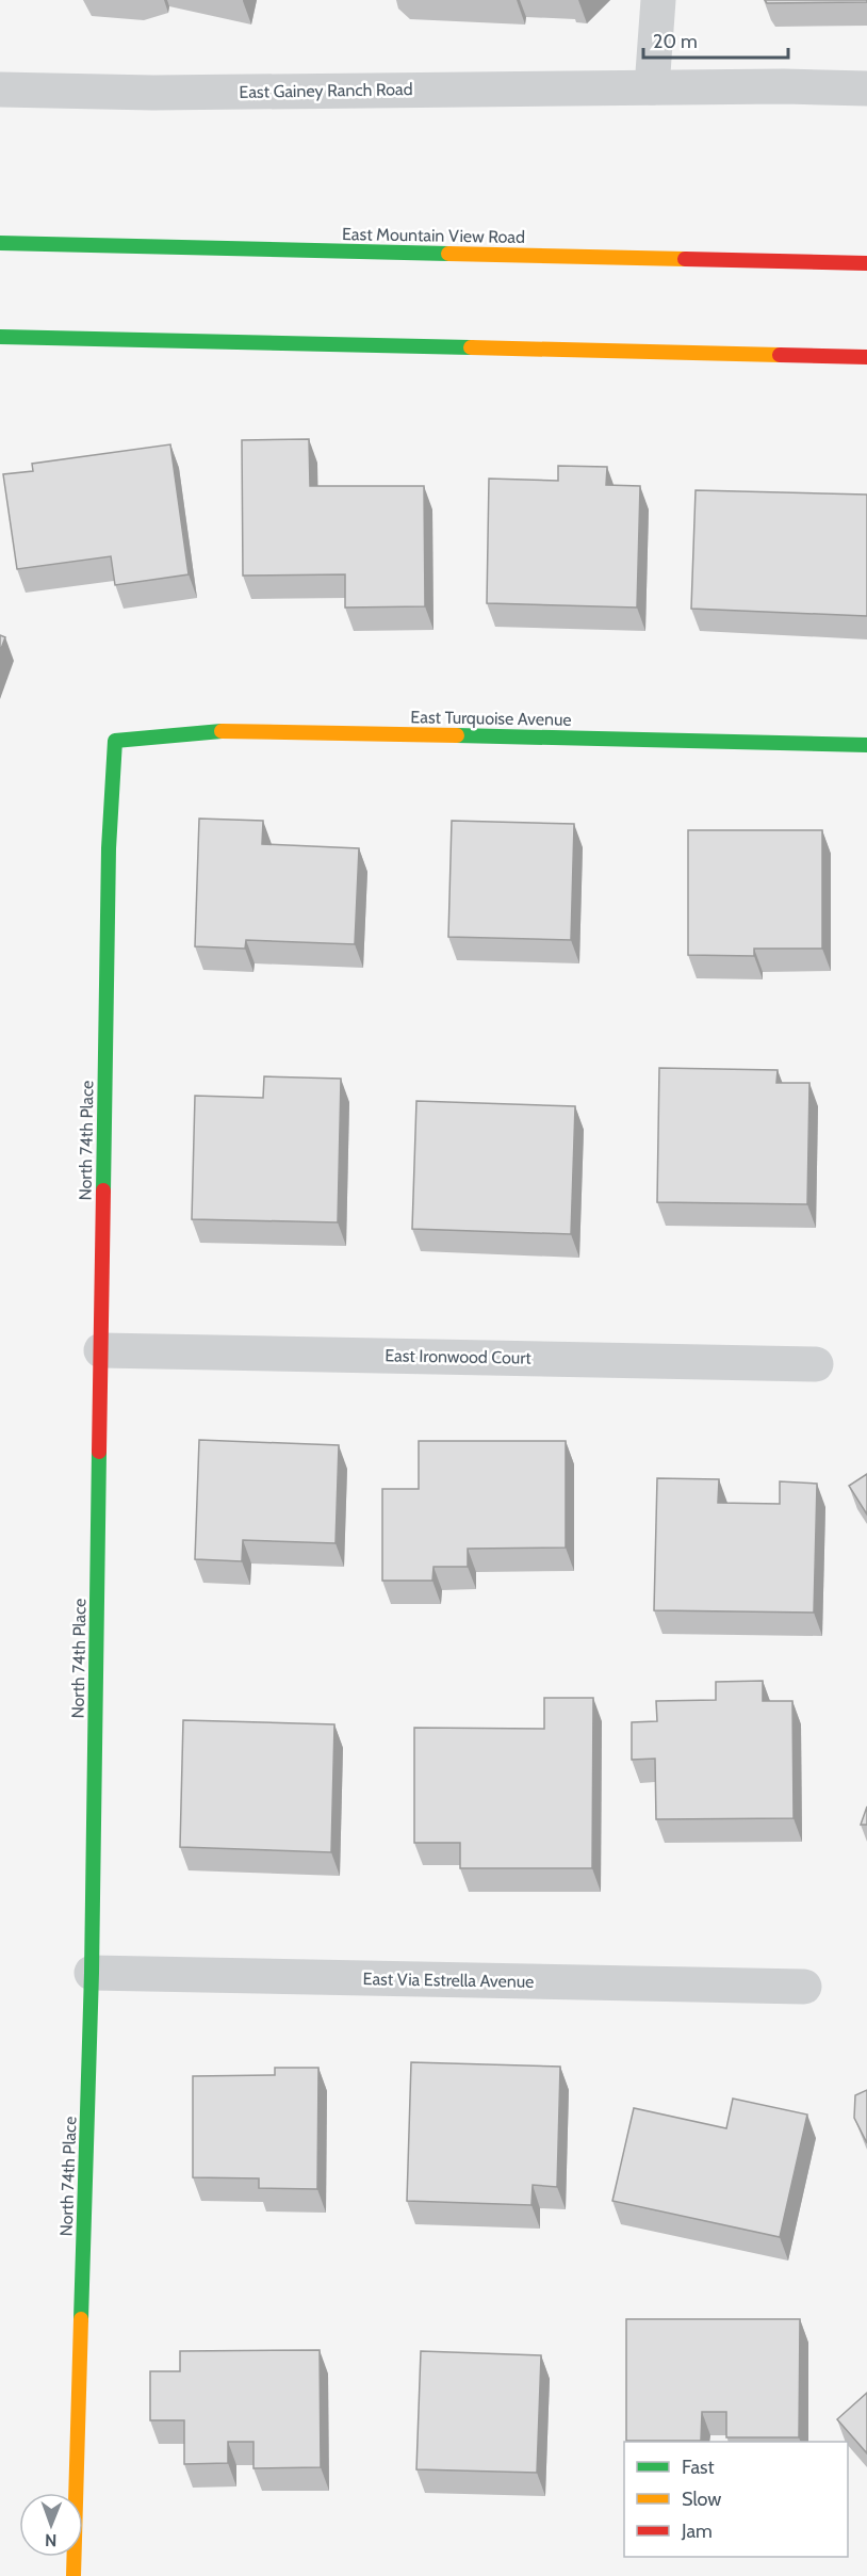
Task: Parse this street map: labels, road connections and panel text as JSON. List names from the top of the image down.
{
  "streets": {
    "street": [
      "East Gainey Ranch Road",
      "East Mountain View Road",
      "East Turquoise Avenue",
      "North 74th Place",
      "East Ironwood Court",
      "East Via Estrella Avenue"
    ]
  },
  "crossings": [
    ["East Turquoise Avenue", "North 74th Place"],
    ["North 74th Place", "East Ironwood Court"],
    ["North 74th Place", "East Via Estrella Avenue"]
  ],
  "legend": ["Fast", "Slow", "Jam"],
  "scale_bar": "20 m",
  "north": "bottom"
}
